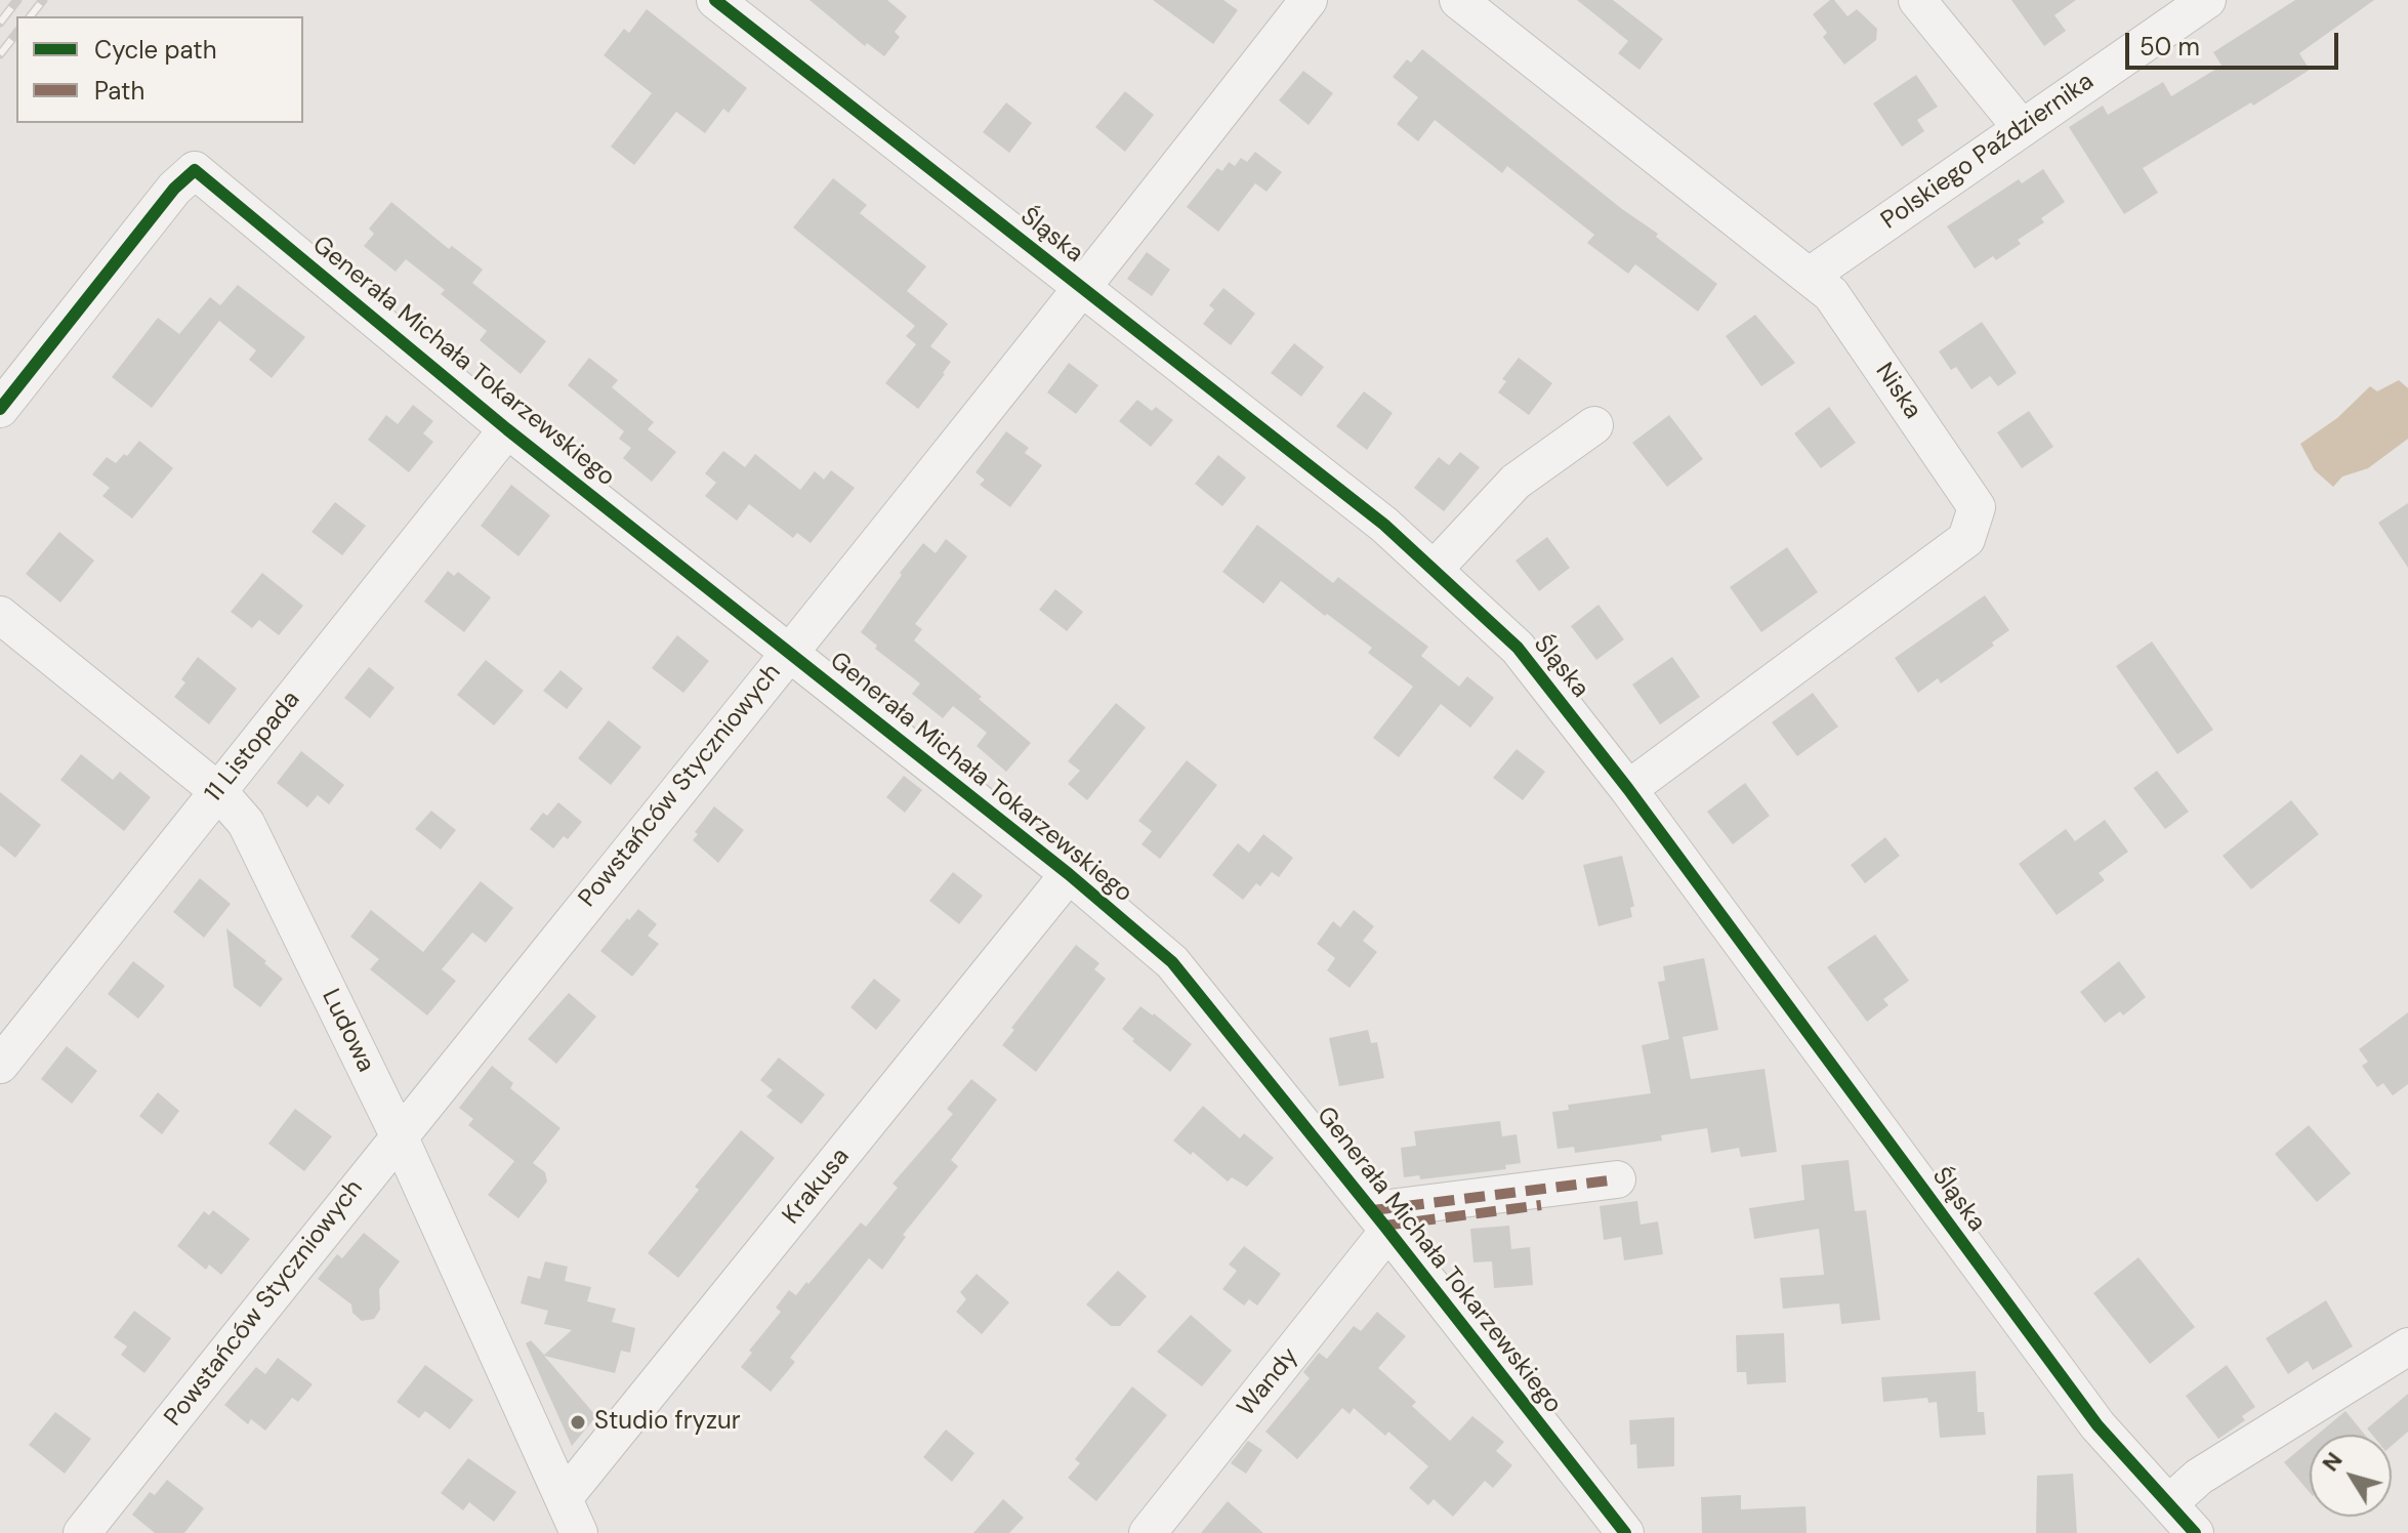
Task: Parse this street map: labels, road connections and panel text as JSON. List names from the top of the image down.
{
  "streets": {
    "street": [
      "Polskiego Października",
      "Śląska",
      "Generała Michała Tokarzewskiego",
      "Niska",
      "11 Listopada",
      "Powstańców Styczniowych",
      "Ludowa",
      "Krakusa",
      "Wandy"
    ]
  },
  "crossings": [
    ["Polskiego Października", "Niska"],
    ["Śląska", "Niska"],
    ["Śląska", "Powstańców Styczniowych"],
    ["Generała Michała Tokarzewskiego", "11 Listopada"],
    ["Generała Michała Tokarzewskiego", "Powstańców Styczniowych"],
    ["Generała Michała Tokarzewskiego", "Krakusa"],
    ["Generała Michała Tokarzewskiego", "Wandy"],
    ["11 Listopada", "Ludowa"],
    ["Powstańców Styczniowych", "Ludowa"],
    ["Ludowa", "Krakusa"]
  ],
  "places": ["Studio fryzur"],
  "legend": ["Cycle path", "Path"],
  "scale_bar": "50 m",
  "north": "top left"
}
